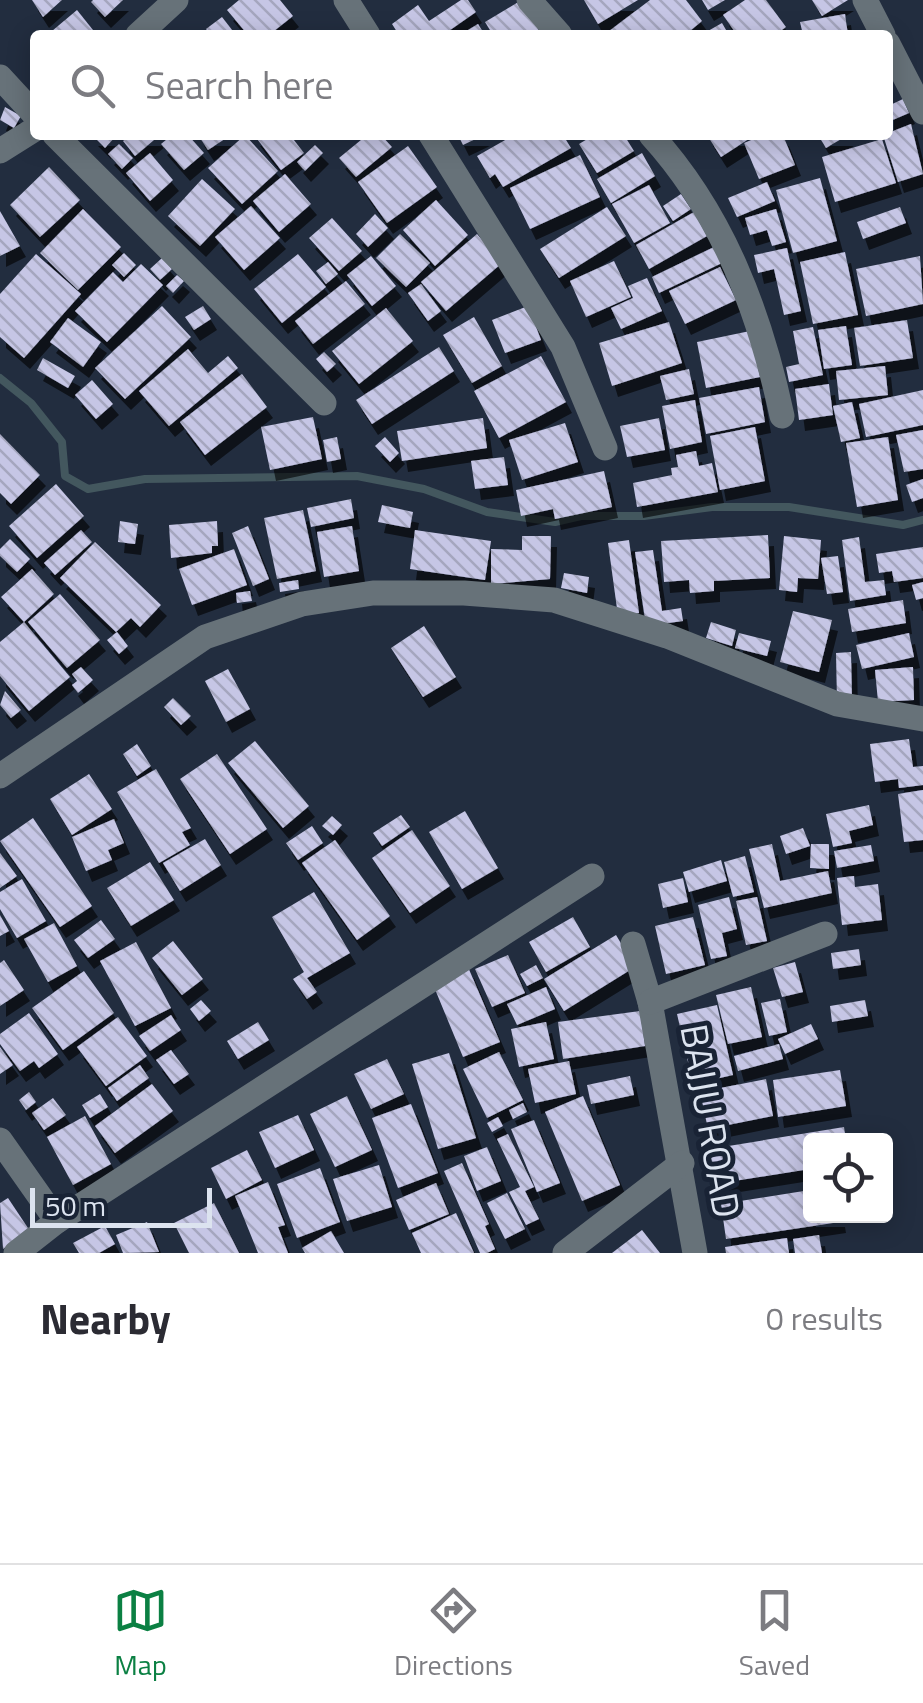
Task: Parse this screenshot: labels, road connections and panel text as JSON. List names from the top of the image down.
{
  "streets": {
    "street": ["BAJJU ROAD"]
  },
  "scale_bar": "50 m",
  "page": {
    "search": "Search here",
    "scale": "50 m",
    "heading": ["Nearby", "0 results"],
    "nav": ["Map", "Directions", "Saved"]
  }
}
